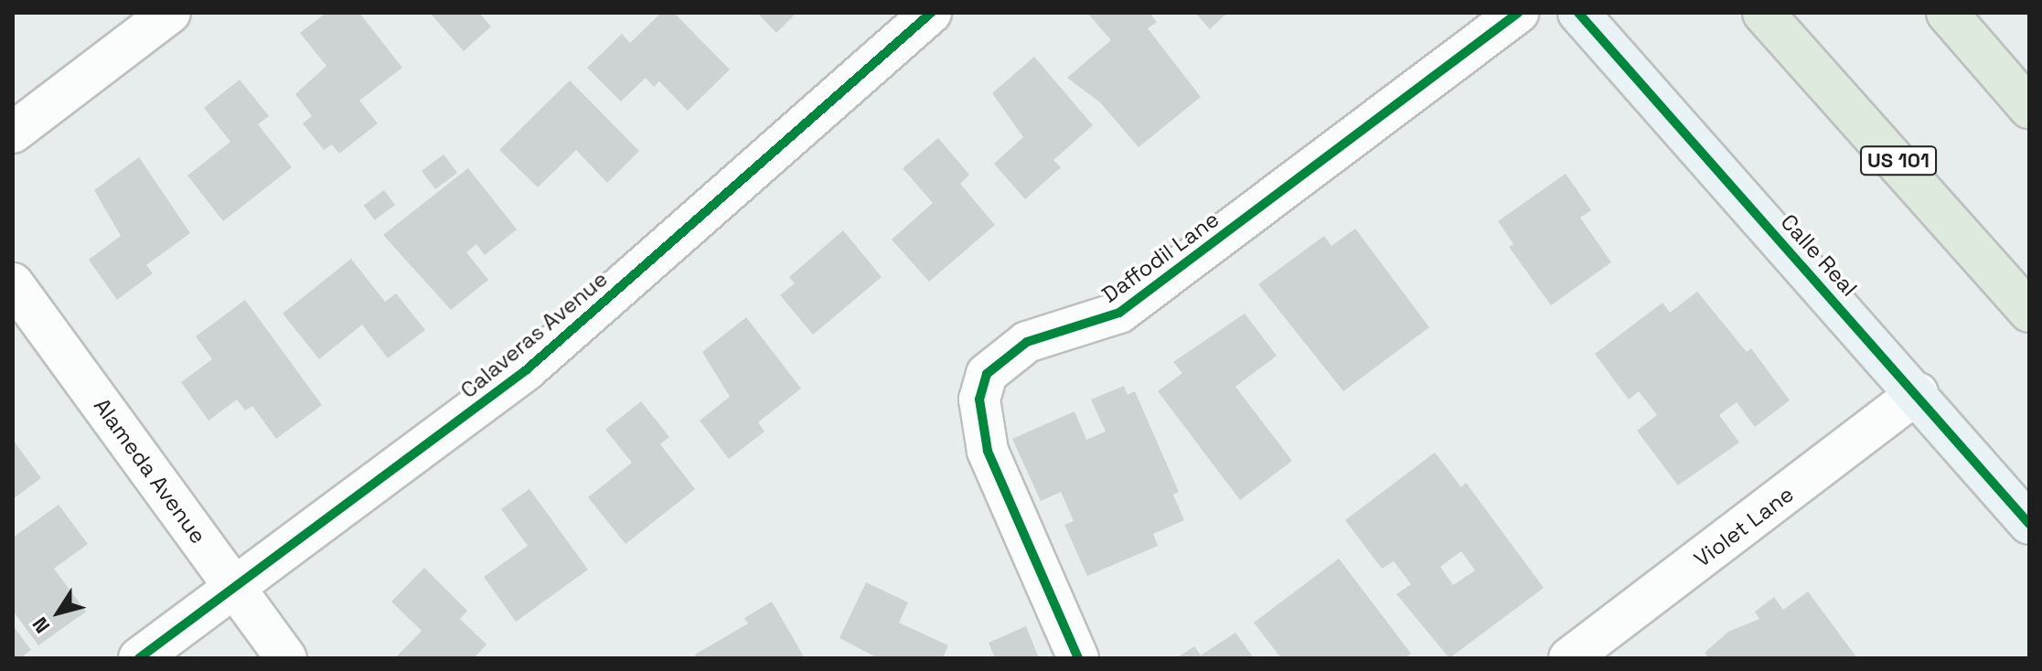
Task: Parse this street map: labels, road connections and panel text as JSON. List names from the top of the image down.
{
  "streets": {
    "highway": ["US 101"],
    "street": [
      "Calle Real",
      "Daffodil Lane",
      "Calaveras Avenue",
      "Alameda Avenue",
      "Violet Lane"
    ]
  },
  "crossings": [
    ["Calle Real", "Violet Lane"],
    ["Calaveras Avenue", "Alameda Avenue"]
  ],
  "north": "bottom left"
}
